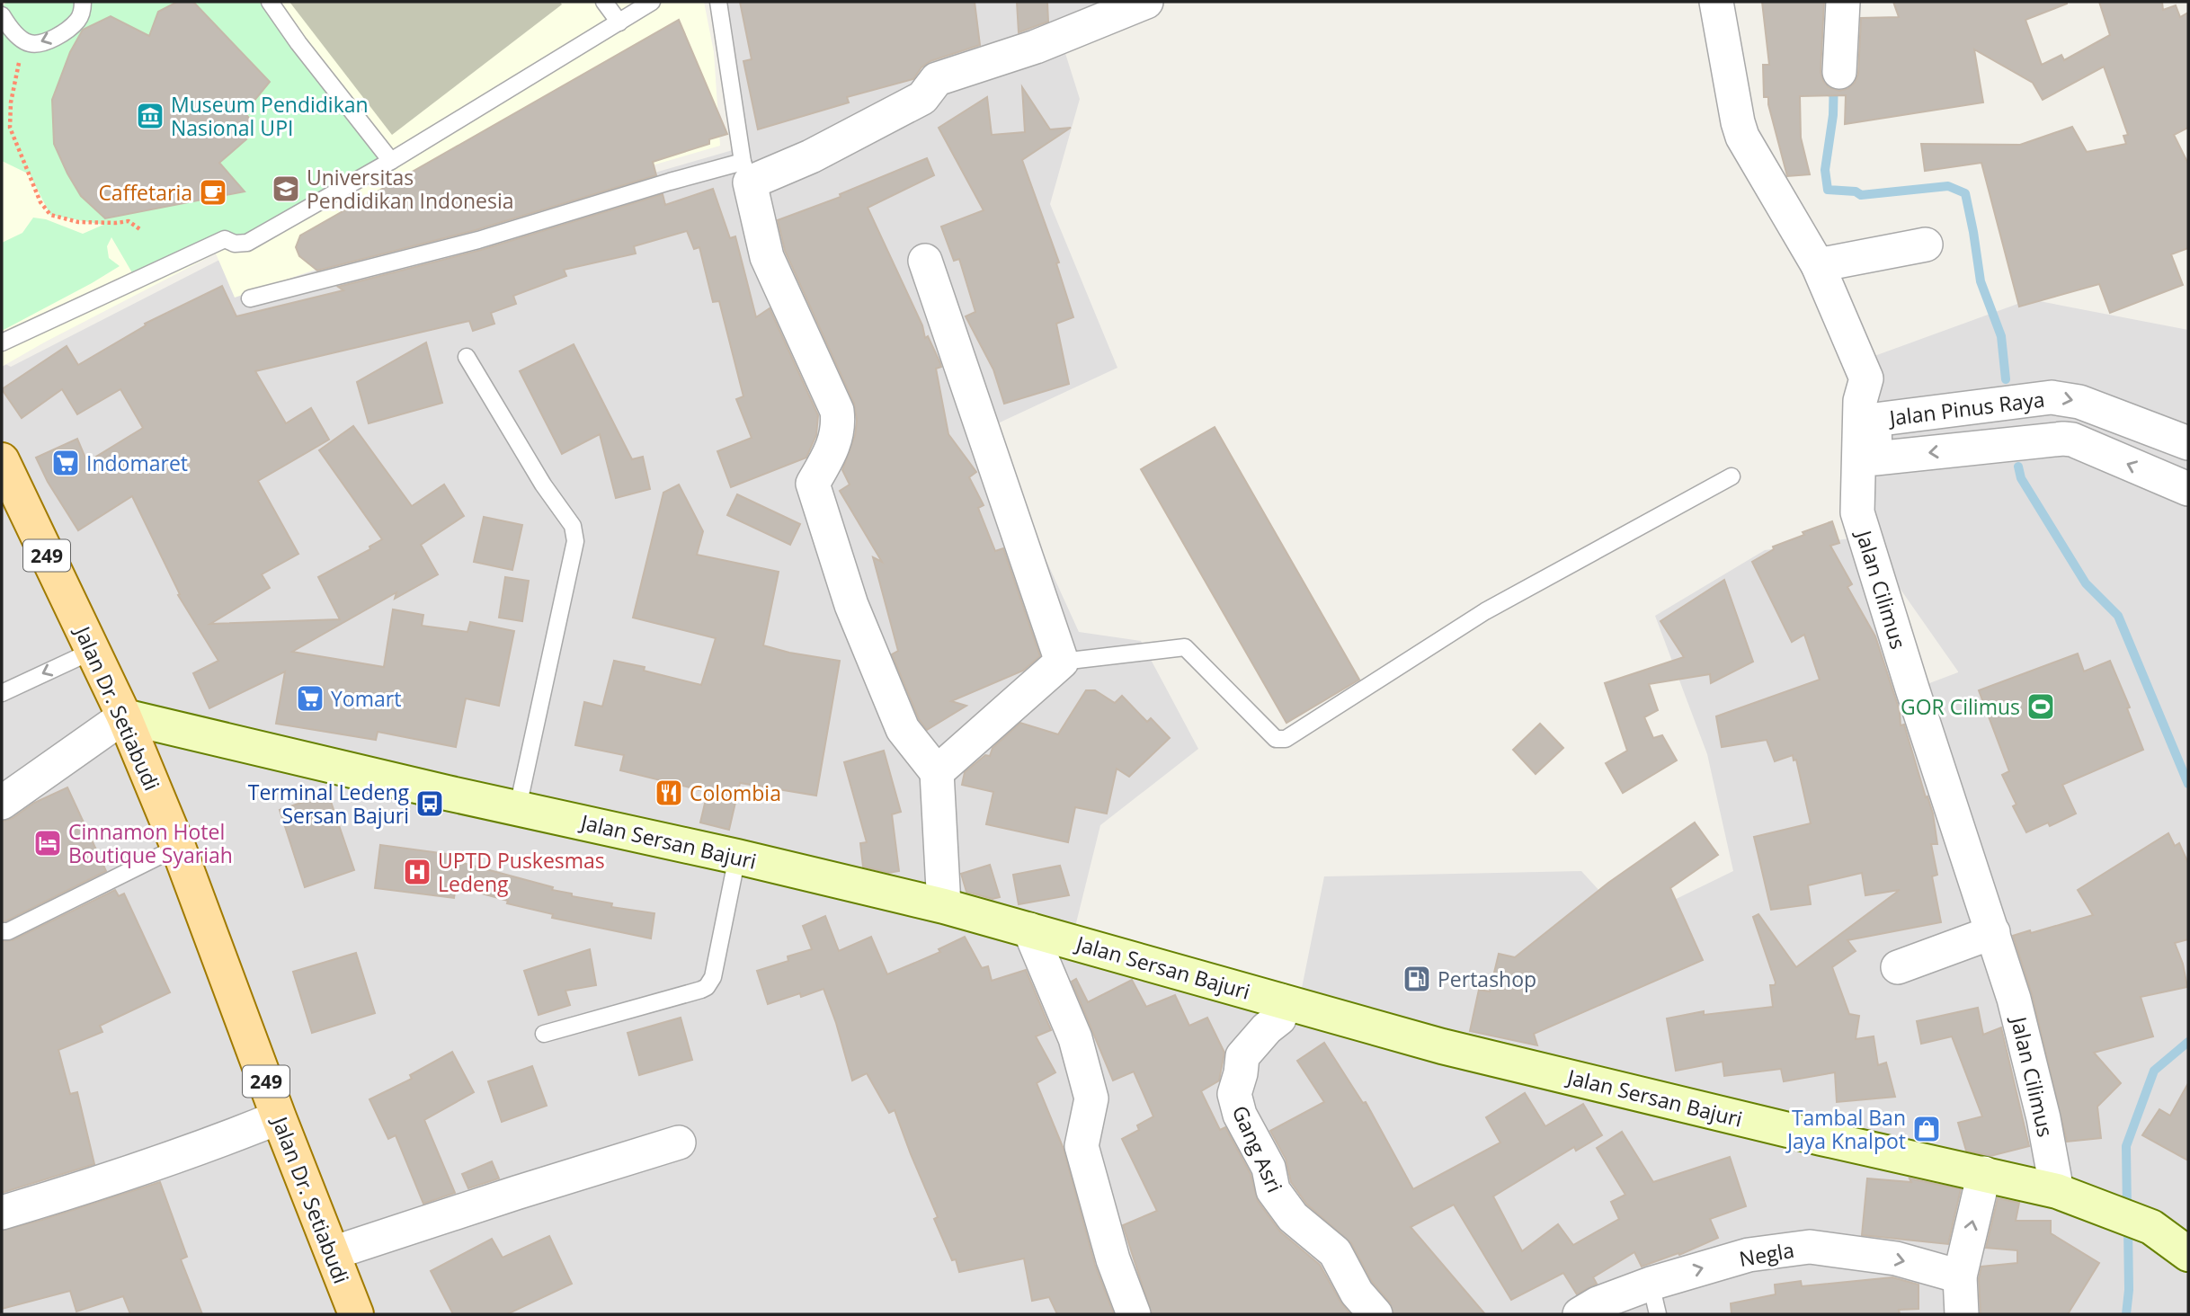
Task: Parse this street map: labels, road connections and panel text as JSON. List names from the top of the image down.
{
  "streets": {
    "main road": ["249", "Jalan Dr. Setiabudi", "Jalan Sersan Bajuri"],
    "street": [
      "Jalan Pinus Raya",
      "Jalan Cilimus",
      "Gang Asri",
      "Negla"
    ]
  },
  "crossings": [
    ["Jalan Cilimus", "Jalan Sersan Bajuri"],
    ["Jalan Dr. Setiabudi", "Jalan Sersan Bajuri"],
    ["Jalan Sersan Bajuri", "Gang Asri"]
  ],
  "one_way": ["Negla"],
  "places": {
    "museum": ["Museum Pendidikan Nasional UPI"],
    "school or university": ["Universitas Pendidikan Indonesia"],
    "cafe": ["Caffetaria"],
    "supermarket": ["Indomaret", "Yomart"],
    "sports": ["GOR Cilimus"],
    "restaurant": ["Colombia"],
    "bus stop": ["Terminal Ledeng Sersan Bajuri"],
    "hotel": ["Cinnamon Hotel Boutique Syariah"],
    "hospital": ["UPTD Puskesmas Ledeng"],
    "fuel station": ["Pertashop"],
    "shop": ["Tambal Ban Jaya Knalpot"]
  }
}
